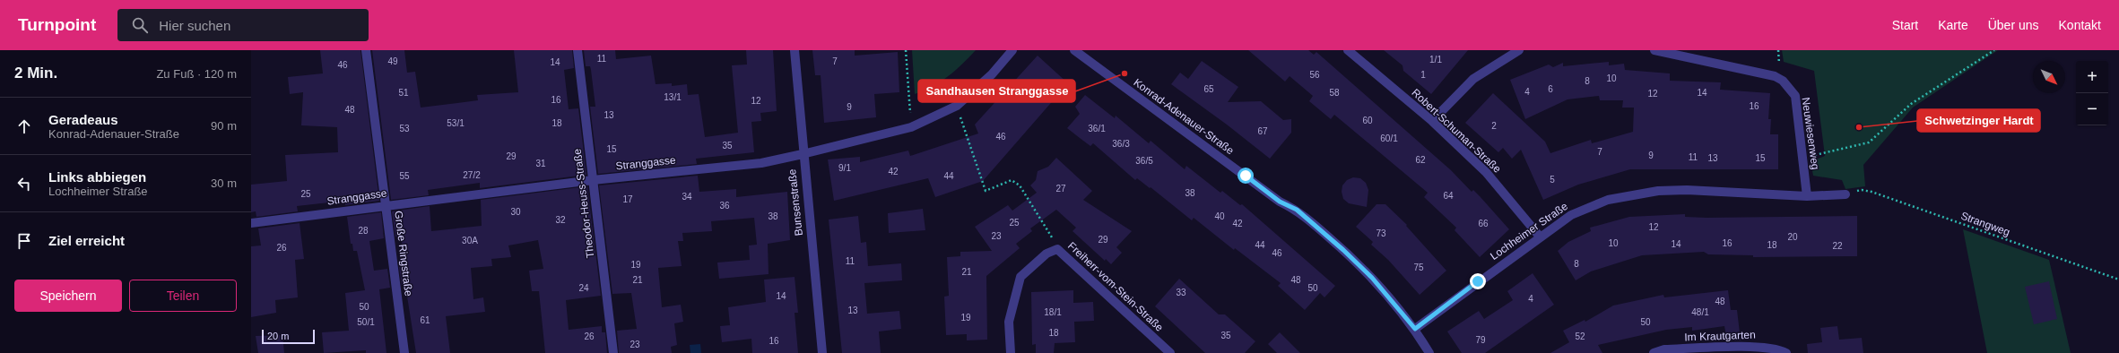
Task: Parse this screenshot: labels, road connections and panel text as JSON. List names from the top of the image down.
{
  "streets": {
    "street": [
      "Konrad-Adenauer-Straße",
      "Robert-Schuman-Straße",
      "Neuwiesenweg",
      "Stranggasse",
      "Bunsenstraße",
      "Theodor-Heuss-Straße",
      "Lochheimer Straße",
      "Große Ringstraße",
      "Freiherr-vom-Stein-Straße",
      "Im Krautgarten"
    ],
    "path": ["Strangweg"]
  },
  "crossings": [
    ["Konrad-Adenauer-Straße", "Lochheimer Straße"],
    ["Robert-Schuman-Straße", "Lochheimer Straße"],
    ["Neuwiesenweg", "Lochheimer Straße"],
    ["Stranggasse", "Bunsenstraße"],
    ["Stranggasse", "Theodor-Heuss-Straße"],
    ["Stranggasse", "Große Ringstraße"],
    ["Strangweg", "Lochheimer Straße"]
  ],
  "places": ["Sandhausen Stranggasse", "Schwetzinger Hardt"],
  "house_numbers": [
    "11",
    "1/1",
    "49",
    "7",
    "14",
    "46",
    "56",
    "1",
    "10",
    "8",
    "65",
    "6",
    "4",
    "51",
    "58",
    "14",
    "12",
    "13/1",
    "16",
    "12",
    "16",
    "9",
    "48",
    "13",
    "60",
    "53/1",
    "18",
    "2",
    "53",
    "36/1",
    "67",
    "46",
    "60/1",
    "36/3",
    "35",
    "15",
    "7",
    "9",
    "29",
    "11",
    "13",
    "15",
    "62",
    "36/5",
    "31",
    "9/1",
    "42",
    "27/2",
    "55",
    "44",
    "5",
    "27",
    "38",
    "25",
    "64",
    "34",
    "17",
    "36",
    "30",
    "38",
    "40",
    "32",
    "25",
    "42",
    "66",
    "12",
    "28",
    "73",
    "23",
    "20",
    "29",
    "30A",
    "10",
    "16",
    "14",
    "44",
    "18",
    "22",
    "26",
    "46",
    "11",
    "8",
    "19",
    "75",
    "21",
    "21",
    "48",
    "24",
    "50",
    "33",
    "14",
    "4",
    "48",
    "50",
    "13",
    "18/1",
    "48/1",
    "19",
    "61",
    "50/1",
    "50",
    "18",
    "35",
    "26",
    "52",
    "79",
    "16",
    "23"
  ],
  "scale_bar": "20 m",
  "north": "bottom right",
  "page": {
    "header": "Turnpoint",
    "search": "Hier suchen",
    "nav": [
      "Start",
      "Karte",
      "Über uns",
      "Kontakt"
    ],
    "heading": ["2 Min.", "Zu Fuß · 120 m"],
    "map_buttons": ["+", "−"],
    "list": [
      ["Geradeaus", "Konrad-Adenauer-Straße", "90 m"],
      ["Links abbiegen", "Lochheimer Straße", "30 m"],
      "Ziel erreicht"
    ],
    "buttons": ["Speichern", "Teilen"],
    "scale": "20 m"
  }
}
